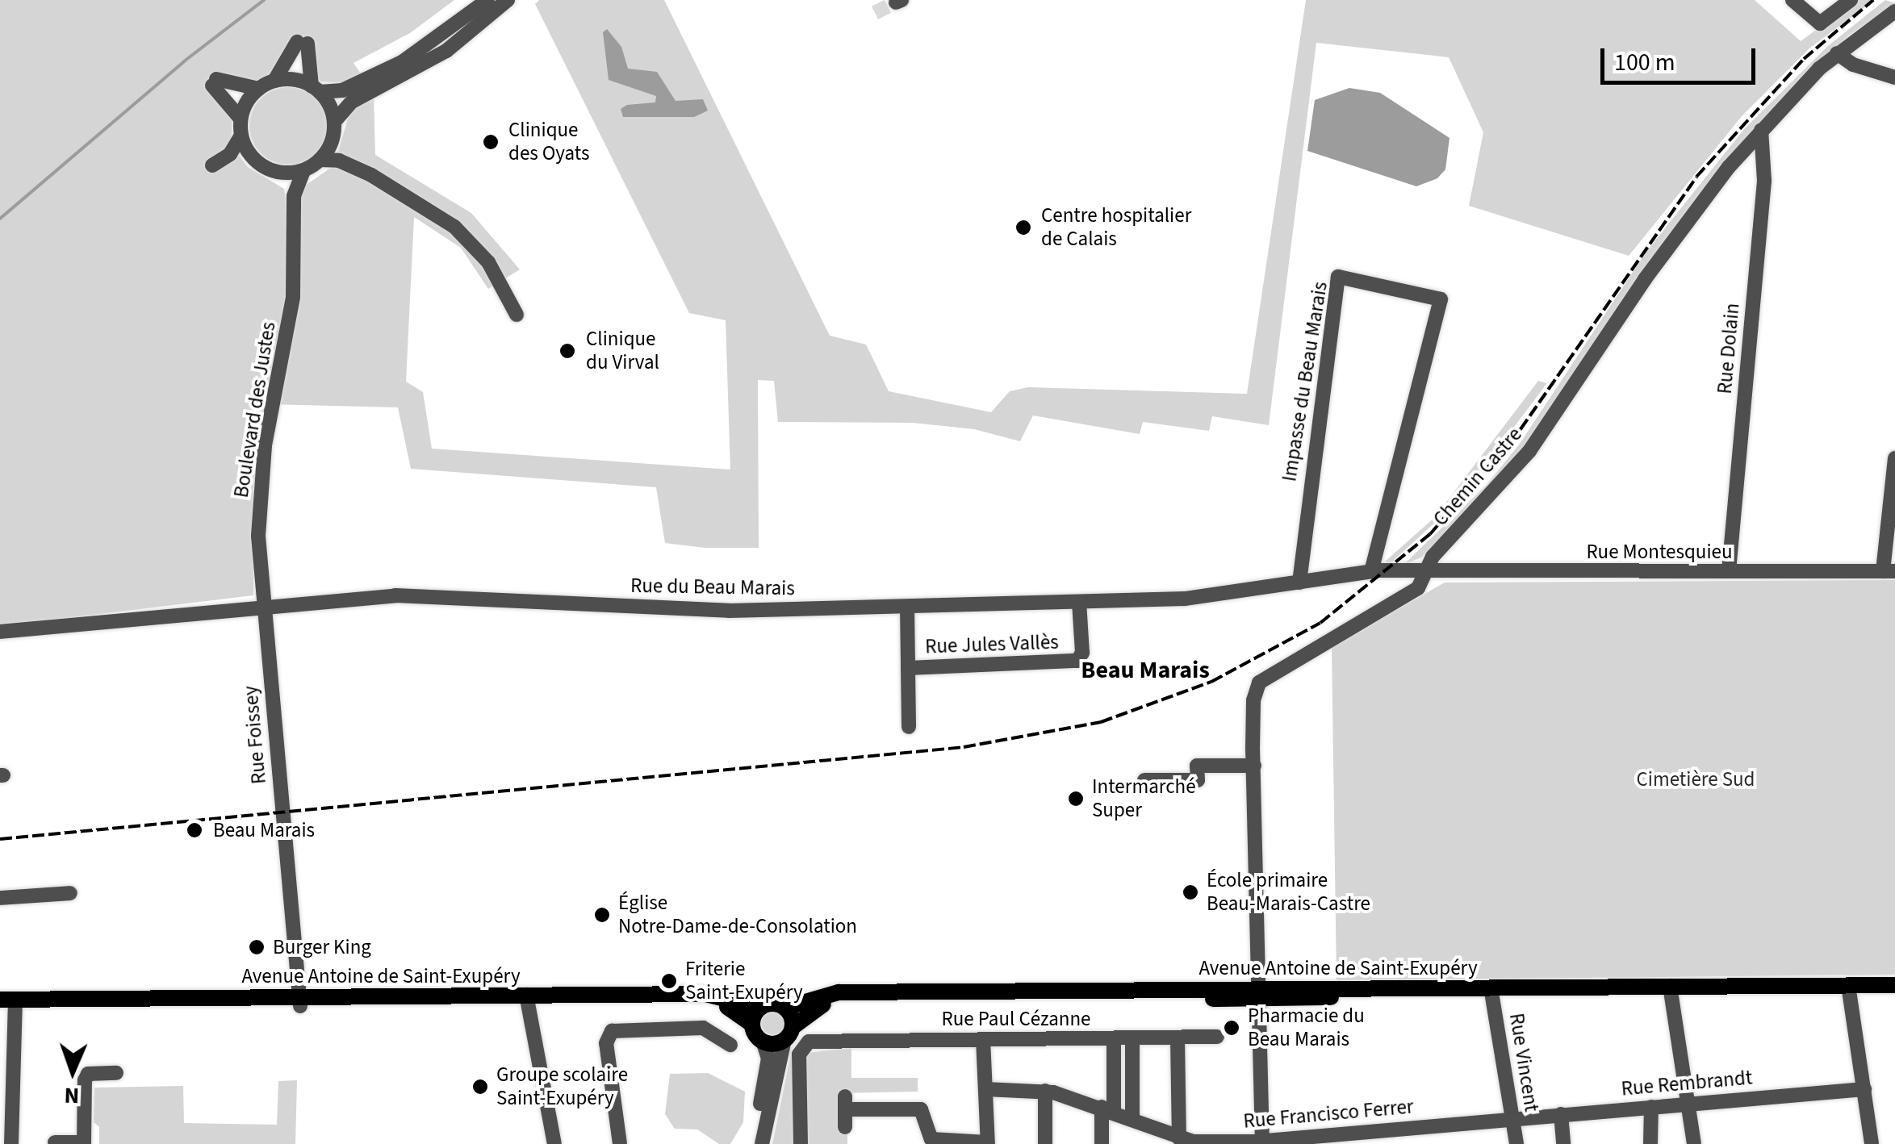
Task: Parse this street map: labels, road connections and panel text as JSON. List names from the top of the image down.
{
  "streets": {
    "main road": ["Avenue Antoine de Saint-Exupéry"],
    "street": [
      "Rue Dolain",
      "Impasse du Beau Marais",
      "Boulevard des Justes",
      "Chemin Castre",
      "Rue Montesquieu",
      "Rue du Beau Marais",
      "Rue Jules Vallès",
      "Rue Foissey",
      "Rue Paul Cézanne",
      "Rue Vincent",
      "Rue Rembrandt",
      "Rue Francisco Ferrer"
    ]
  },
  "crossings": [
    ["Rue Dolain", "Chemin Castre"],
    ["Rue Dolain", "Rue Montesquieu"],
    ["Impasse du Beau Marais", "Rue du Beau Marais"],
    ["Boulevard des Justes", "Rue du Beau Marais"],
    ["Boulevard des Justes", "Rue Foissey"],
    ["Chemin Castre", "Rue Montesquieu"],
    ["Chemin Castre", "Rue du Beau Marais"],
    ["Chemin Castre", "Avenue Antoine de Saint-Exupéry"],
    ["Chemin Castre", "Rue Francisco Ferrer"],
    ["Rue Montesquieu", "Rue du Beau Marais"],
    ["Rue du Beau Marais", "Rue Jules Vallès"],
    ["Rue du Beau Marais", "Rue Foissey"],
    ["Rue Foissey", "Avenue Antoine de Saint-Exupéry"],
    ["Avenue Antoine de Saint-Exupéry", "Rue Vincent"],
    ["Rue Vincent", "Rue Rembrandt"],
    ["Rue Vincent", "Rue Francisco Ferrer"],
    ["Rue Rembrandt", "Rue Francisco Ferrer"]
  ],
  "districts": ["Beau Marais"],
  "parks": ["Cimetière Sud"],
  "places": [
    "Clinique des Oyats",
    "Centre hospitalier de Calais",
    "Clinique du Virval",
    "Intermarché Super",
    "Beau Marais",
    "École primaire Beau-Marais-Castre",
    "Église Notre-Dame-de-Consolation",
    "Burger King",
    "Friterie Saint-Exupéry",
    "Pharmacie du Beau Marais",
    "Groupe scolaire Saint-Exupéry"
  ],
  "scale_bar": "100 m",
  "north": "bottom"
}
